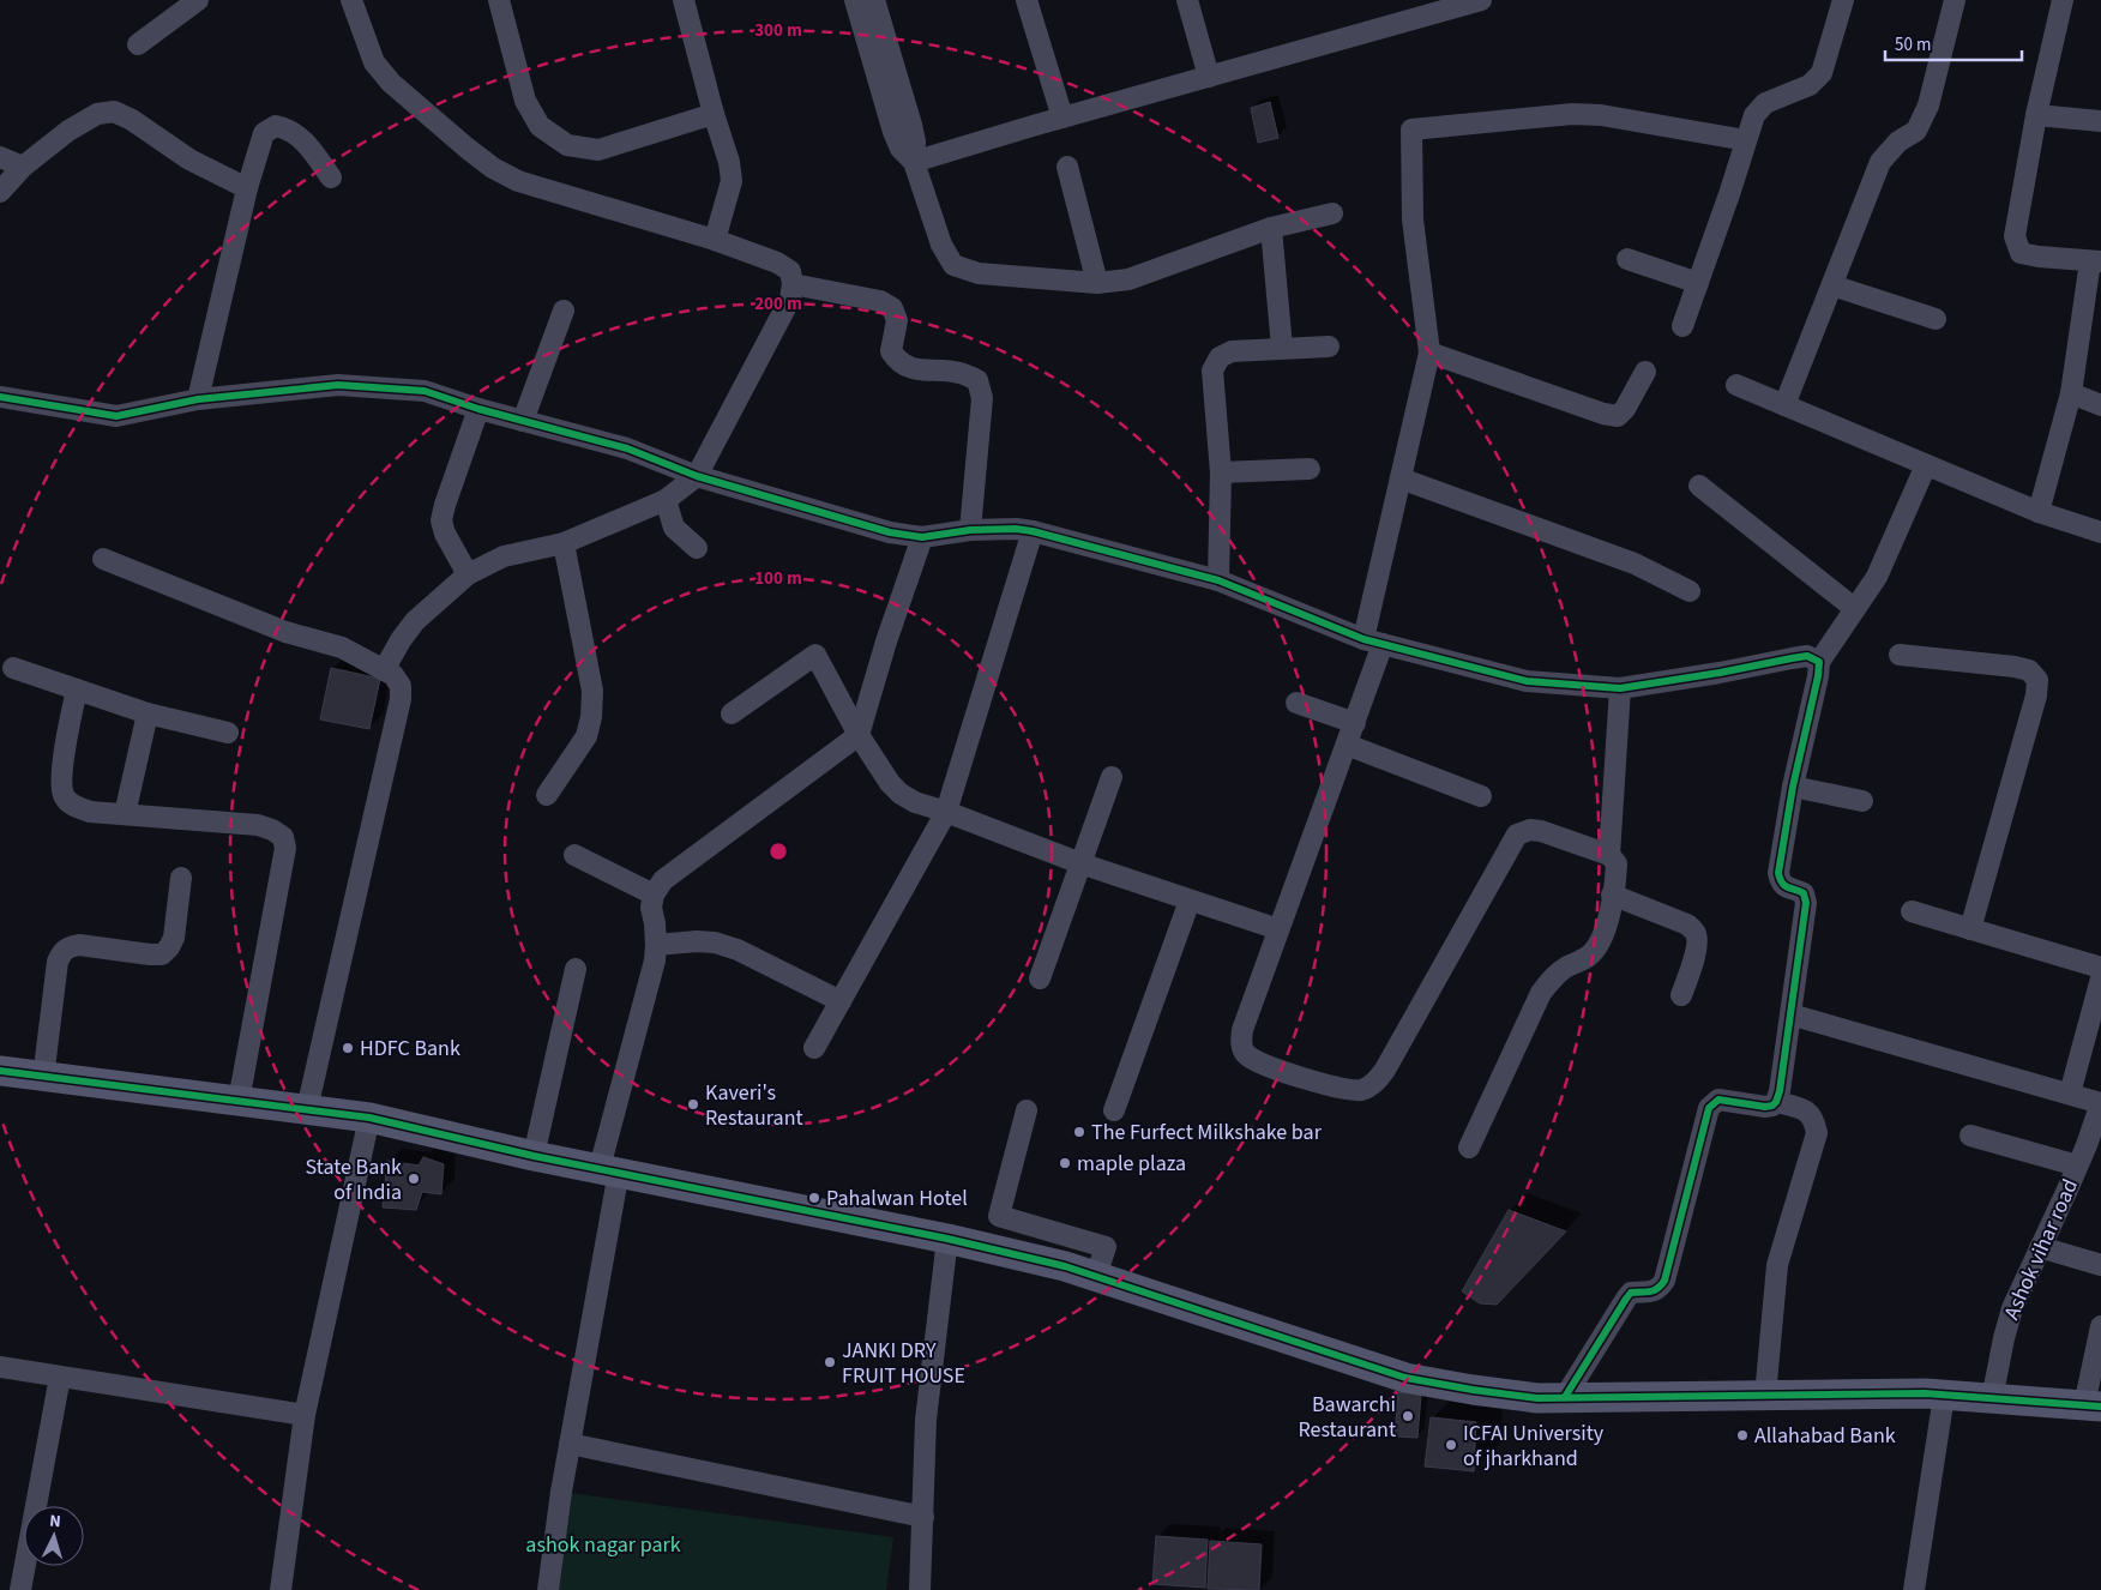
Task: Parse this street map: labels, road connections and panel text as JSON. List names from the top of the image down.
{
  "streets": {
    "street": ["Ashok vihar road"]
  },
  "parks": ["ashok nagar park"],
  "places": [
    "HDFC Bank",
    "Kaveri's Restaurant",
    "The Furfect Milkshake bar",
    "maple plaza",
    "State Bank of India",
    "Pahalwan Hotel",
    "JANKI DRY FRUIT HOUSE",
    "Bawarchi Restaurant",
    "Allahabad Bank",
    "ICFAI University of jharkhand"
  ],
  "scale_bar": "50 m",
  "north": "top",
  "rings": ["300 m", "200 m", "100 m"]
}
